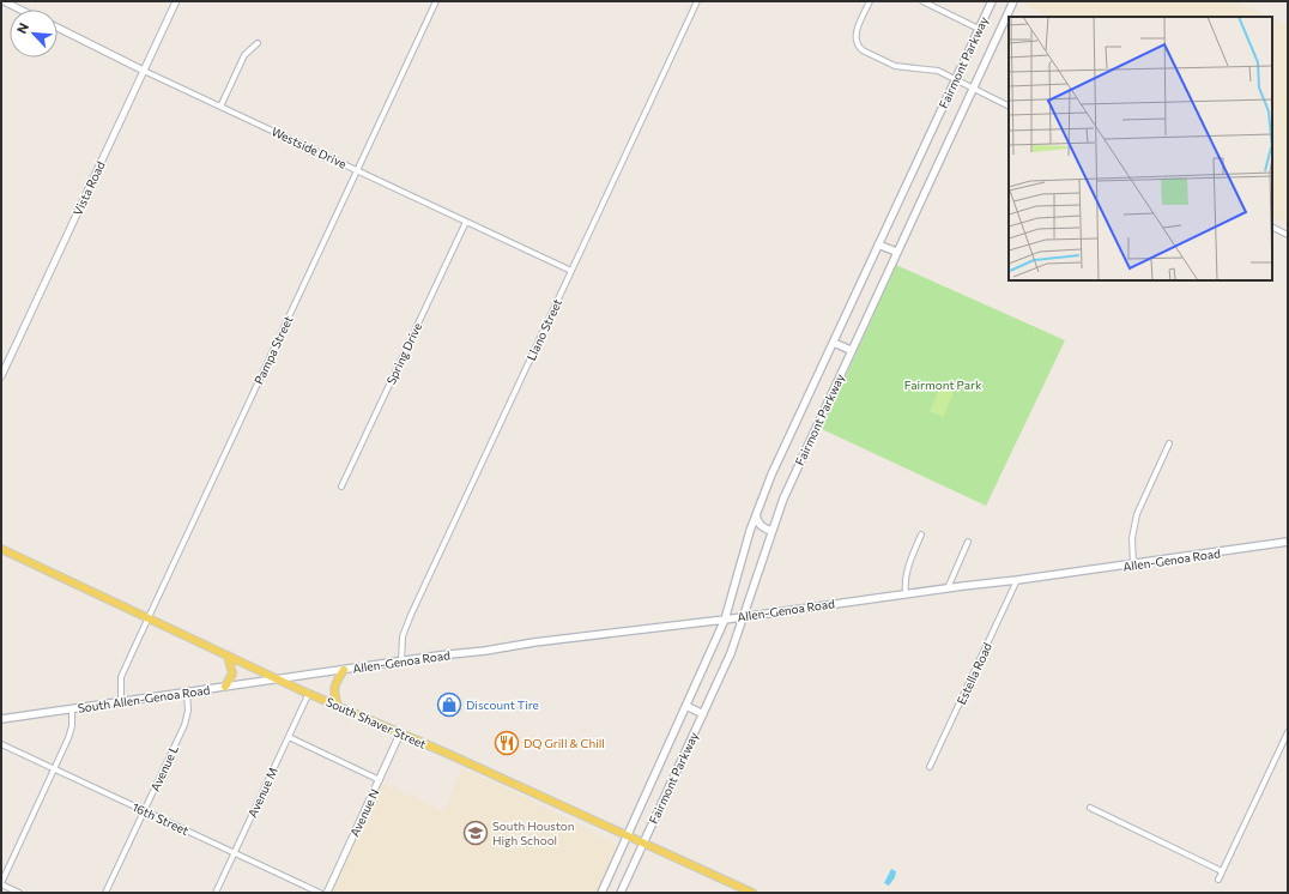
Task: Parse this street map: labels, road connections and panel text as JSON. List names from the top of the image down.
{
  "streets": {
    "main road": [
      "Fairmont Parkway",
      "Allen-Genoa Road",
      "South Allen-Genoa Road",
      "South Shaver Street"
    ],
    "street": [
      "Westside Drive",
      "Vista Road",
      "Llano Street",
      "Pampa Street",
      "Spring Drive",
      "Estella Road",
      "Avenue L",
      "Avenue M",
      "Avenue N",
      "16th Street"
    ]
  },
  "crossings": [
    ["Fairmont Parkway", "Allen-Genoa Road"],
    ["Fairmont Parkway", "South Shaver Street"],
    ["Westside Drive", "Vista Road"],
    ["Westside Drive", "Llano Street"],
    ["Westside Drive", "Pampa Street"],
    ["Westside Drive", "Spring Drive"],
    ["Llano Street", "Allen-Genoa Road"],
    ["Pampa Street", "South Allen-Genoa Road"],
    ["Pampa Street", "South Shaver Street"],
    ["Allen-Genoa Road", "Estella Road"],
    ["Allen-Genoa Road", "South Allen-Genoa Road"],
    ["Allen-Genoa Road", "South Shaver Street"],
    ["South Allen-Genoa Road", "South Shaver Street"],
    ["South Allen-Genoa Road", "Avenue L"],
    ["South Shaver Street", "Avenue M"],
    ["South Shaver Street", "Avenue N"],
    ["Avenue L", "16th Street"],
    ["Avenue M", "16th Street"]
  ],
  "parks": ["Fairmont Park"],
  "places": {
    "shop": ["Discount Tire"],
    "restaurant": ["DQ Grill & Chill"],
    "school or university": ["South Houston High School"]
  },
  "north": "top left"
}
